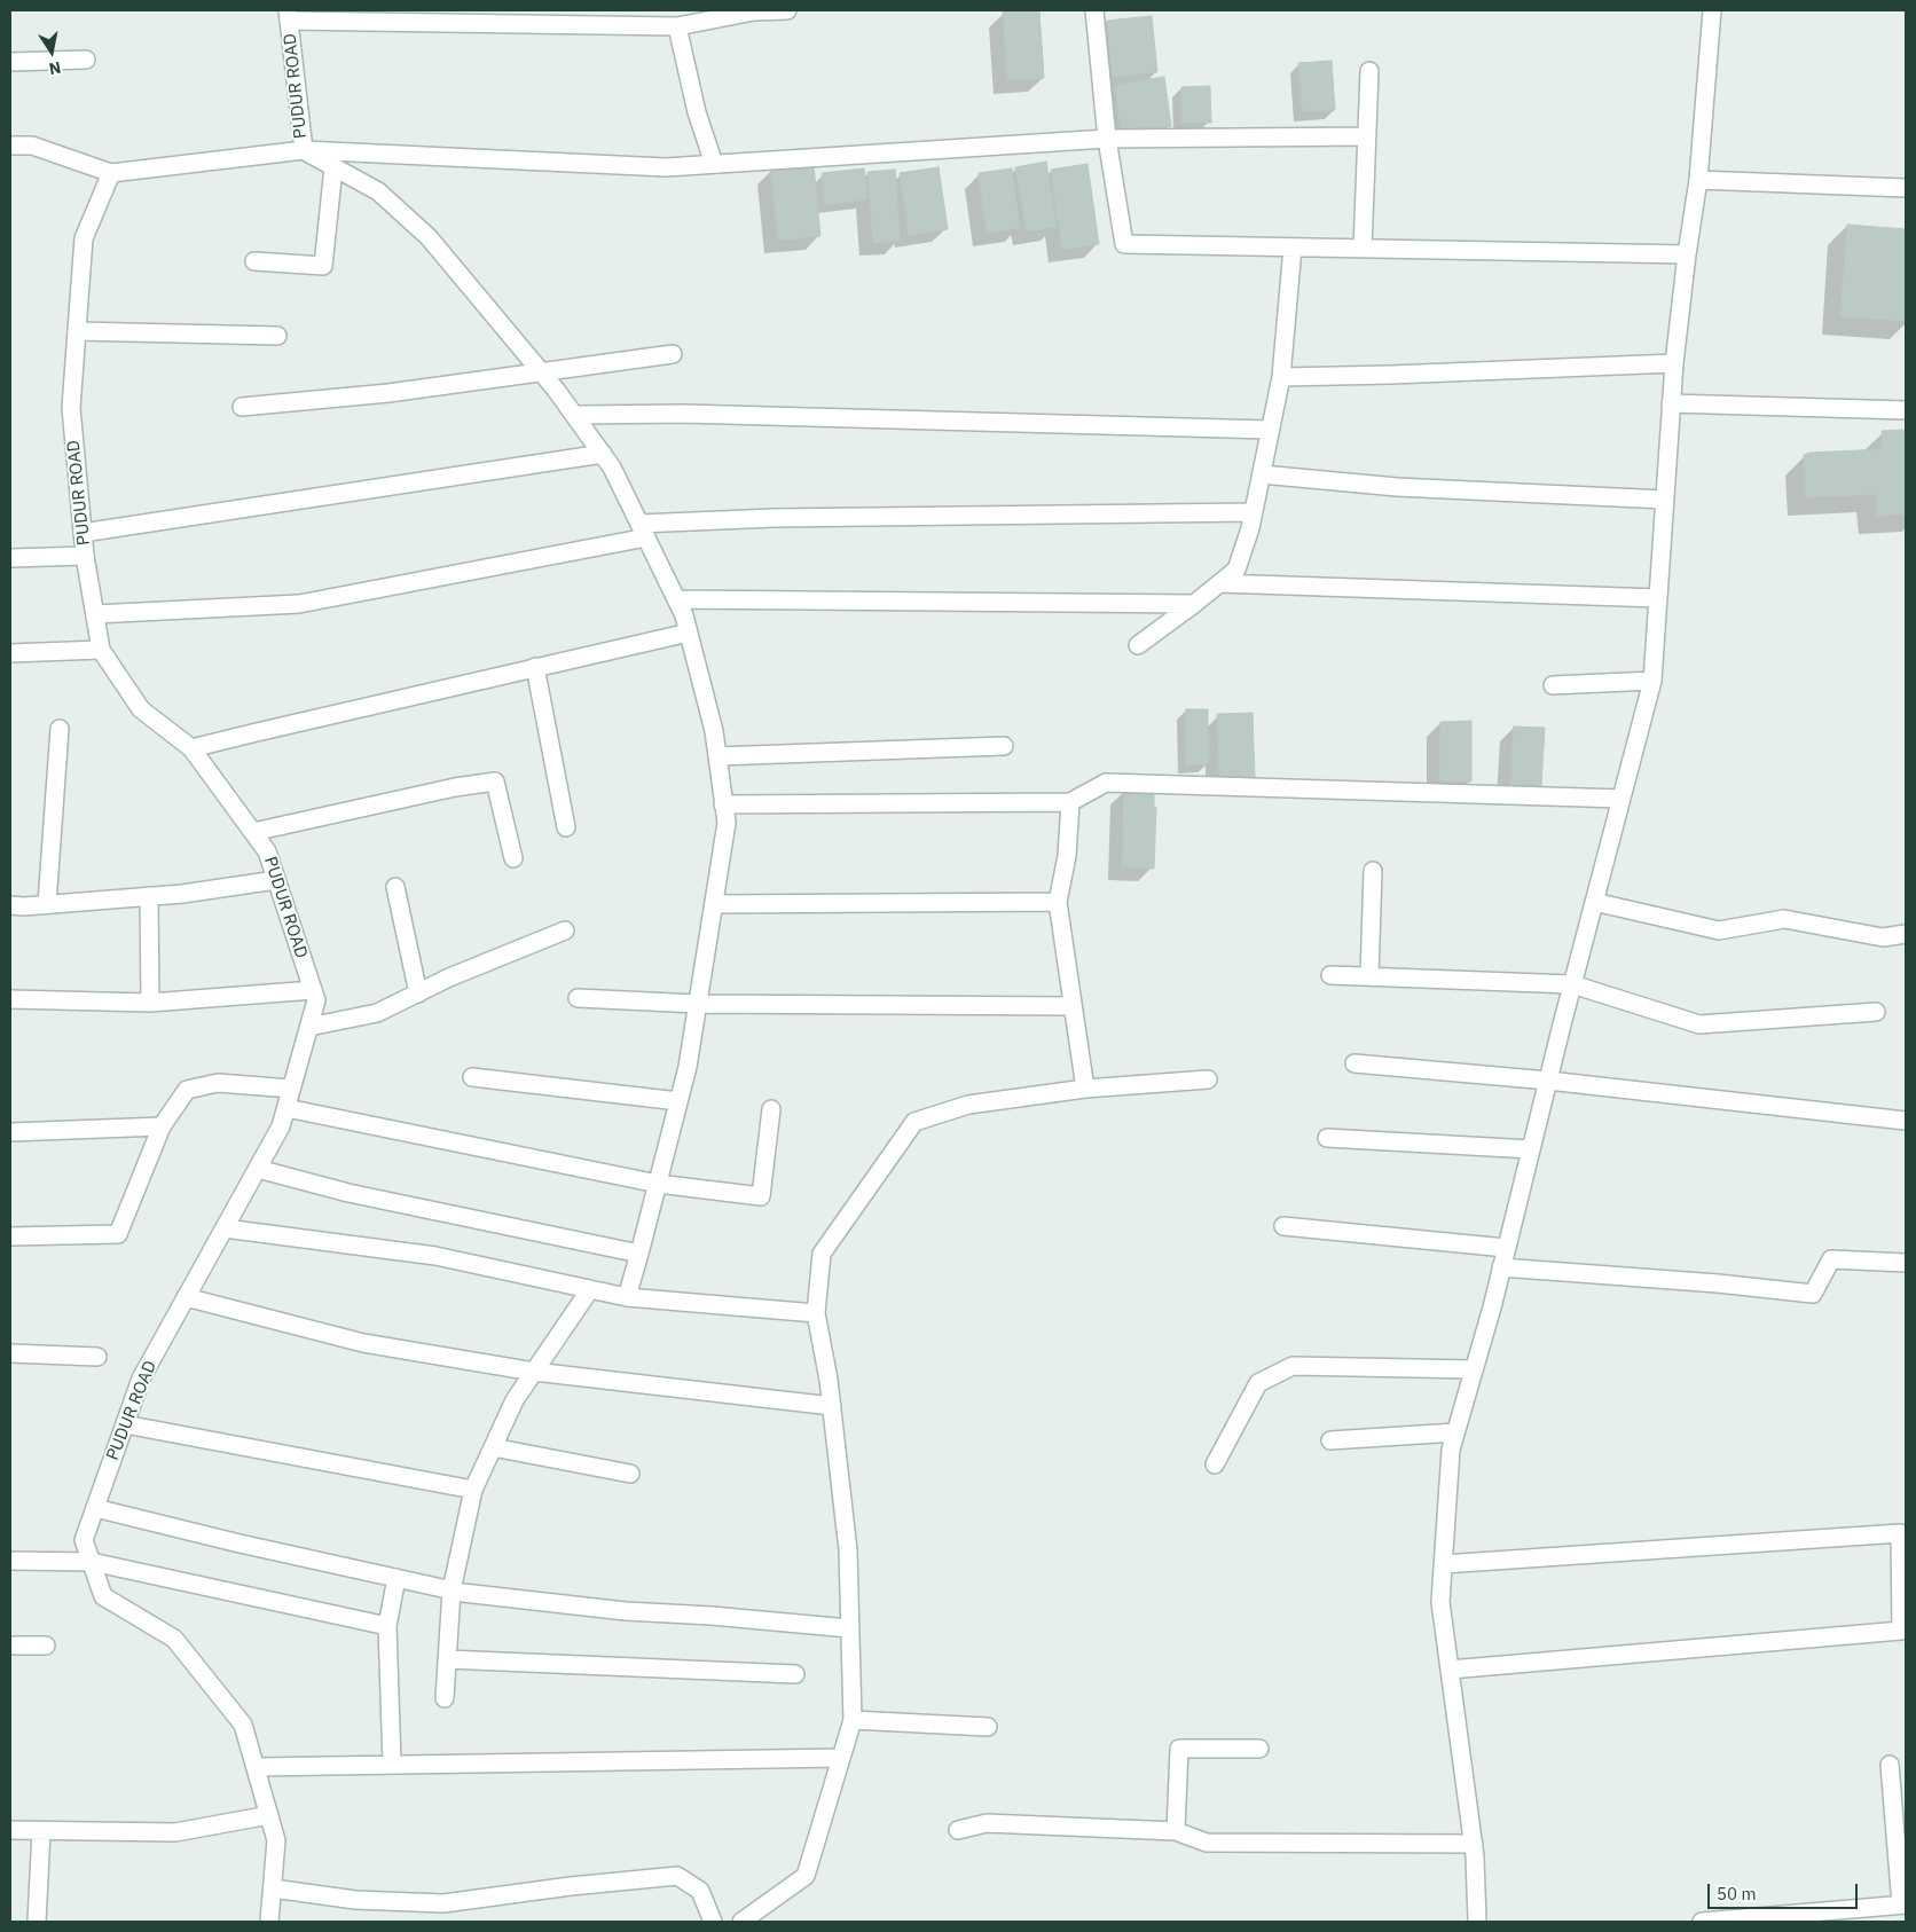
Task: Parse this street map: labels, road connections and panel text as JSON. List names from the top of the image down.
{
  "streets": {
    "street": ["PUDUR ROAD"]
  },
  "scale_bar": "50 m",
  "north": "bottom"
}
